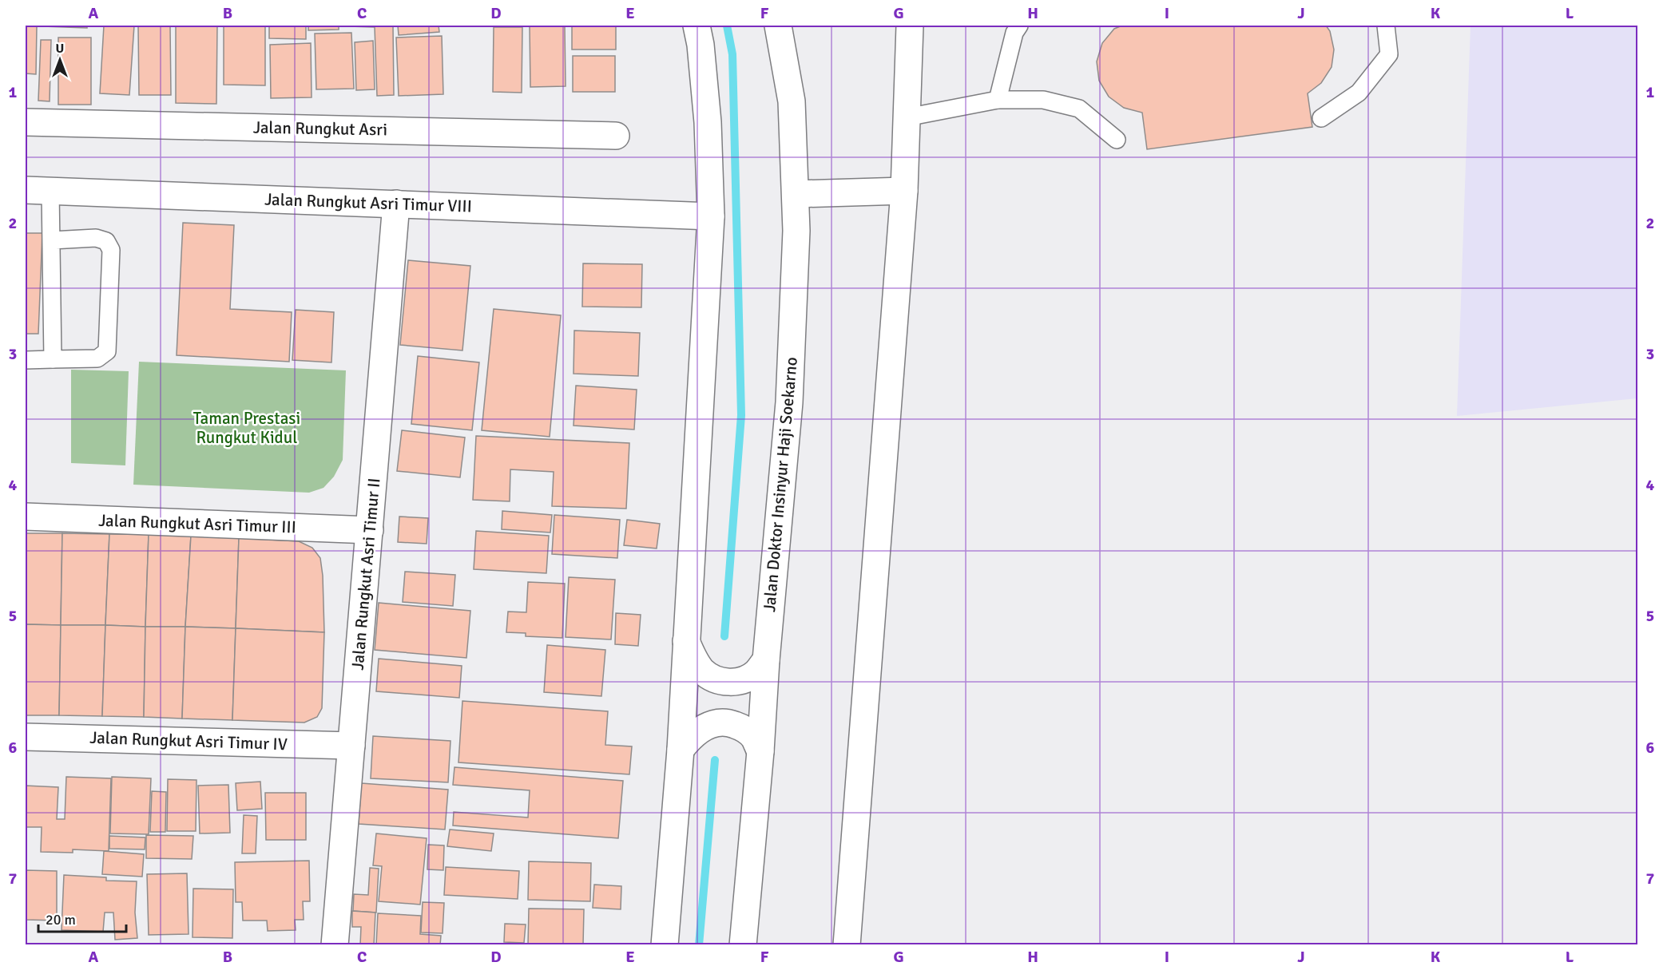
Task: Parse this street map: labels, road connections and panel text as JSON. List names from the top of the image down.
{
  "streets": {
    "street": [
      "Jalan Rungkut Asri",
      "Jalan Rungkut Asri Timur VIII",
      "Jalan Doktor Insinyur Haji Soekarno",
      "Jalan Rungkut Asri Timur III",
      "Jalan Rungkut Asri Timur II",
      "Jalan Rungkut Asri Timur IV"
    ]
  },
  "crossings": [
    ["Jalan Rungkut Asri Timur VIII", "Jalan Rungkut Asri Timur II"],
    ["Jalan Rungkut Asri Timur III", "Jalan Rungkut Asri Timur II"],
    ["Jalan Rungkut Asri Timur II", "Jalan Rungkut Asri Timur IV"]
  ],
  "parks": ["Taman Prestasi Rungkut Kidul"],
  "scale_bar": "20 m",
  "north": "top",
  "grid": {
    "columns": [
      "A",
      "B",
      "C",
      "D",
      "E",
      "F",
      "G",
      "H",
      "I",
      "J",
      "K",
      "L"
    ],
    "rows": [
      "1",
      "2",
      "3",
      "4",
      "5",
      "6",
      "7"
    ]
  }
}
